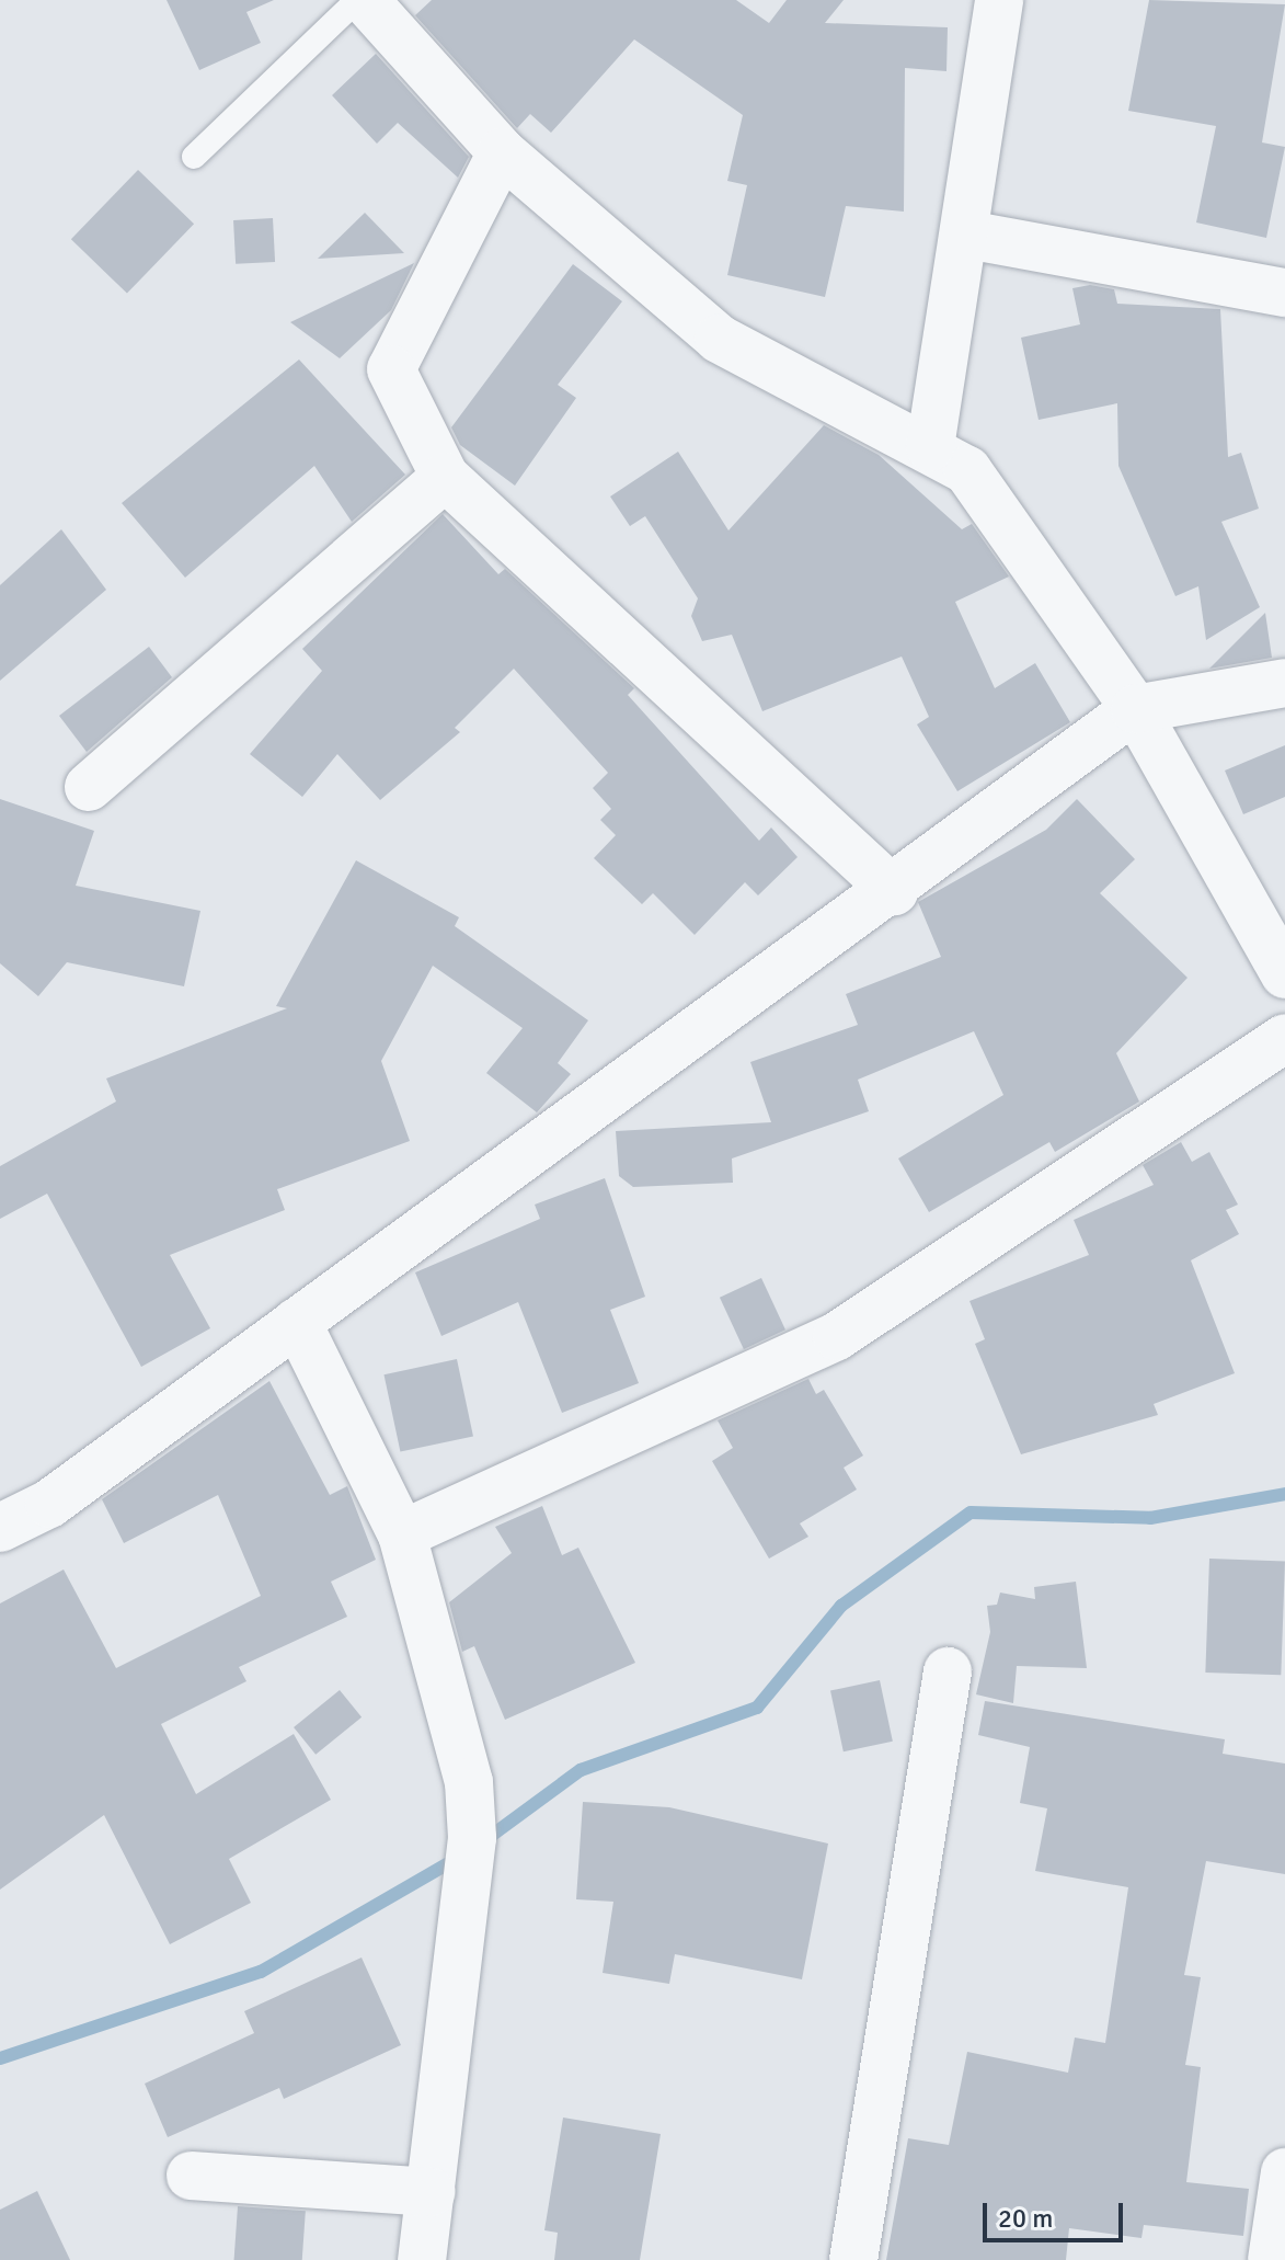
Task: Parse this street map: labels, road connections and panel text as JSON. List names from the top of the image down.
{
  "scale_bar": "20 m"
}
